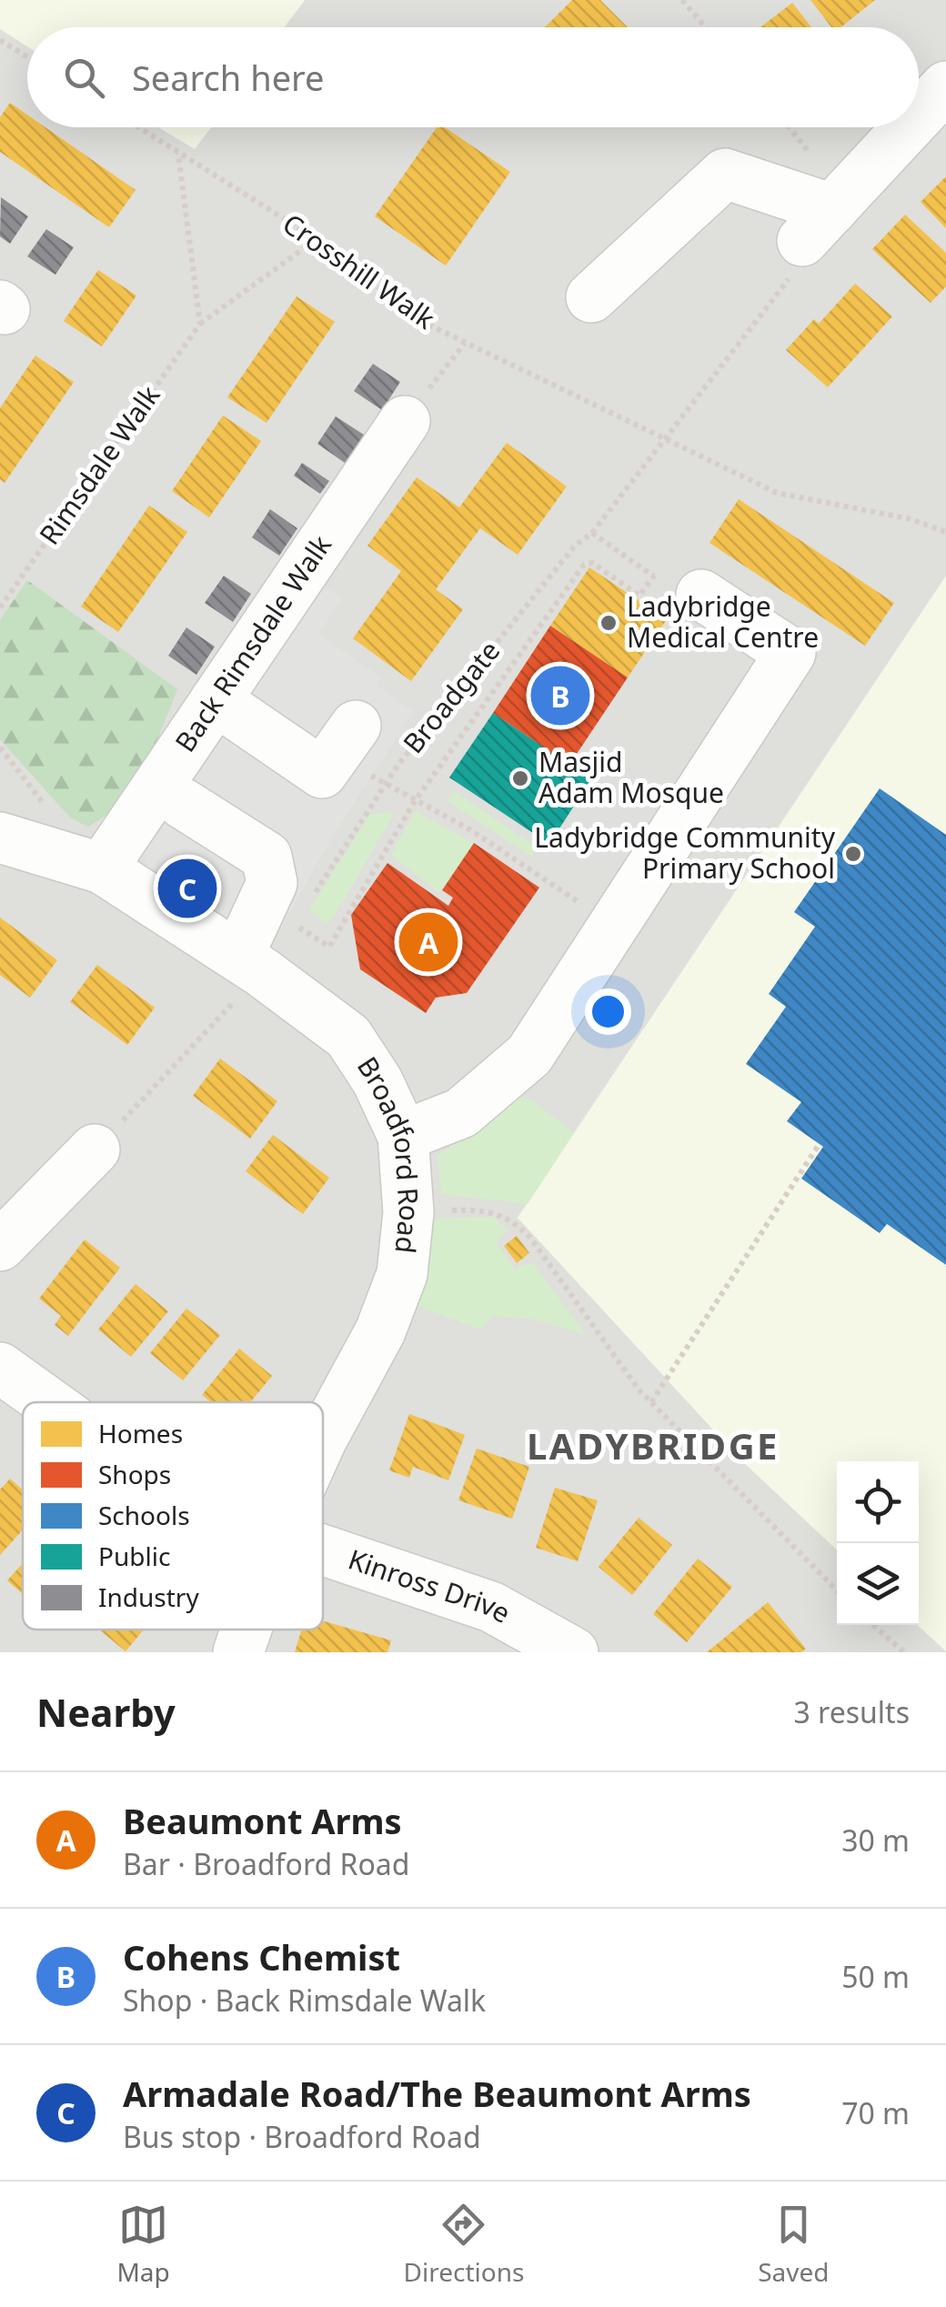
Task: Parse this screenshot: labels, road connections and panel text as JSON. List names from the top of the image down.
{
  "streets": {
    "street": ["Back Rimsdale Walk", "Broadford Road", "Kinross Drive"],
    "path": ["Crosshill Walk", "Rimsdale Walk", "Broadgate"]
  },
  "crossings": [
    ["Crosshill Walk", "Rimsdale Walk"],
    ["Crosshill Walk", "Broadgate"],
    ["Back Rimsdale Walk", "Broadford Road"]
  ],
  "districts": ["LADYBRIDGE"],
  "places": ["Ladybridge Medical Centre", "Masjid Adam Mosque", "Ladybridge Community Primary School"],
  "legend": [
    "Homes",
    "Shops",
    "Schools",
    "Public",
    "Industry"
  ],
  "page": {
    "search": "Search here",
    "pins": ["B", "C", "A"],
    "heading": ["Nearby", "3 results"],
    "list": [
      {
        "mark": "A",
        "name": "Beaumont Arms",
        "note": "Bar · Broadford Road",
        "value": "30 m"
      },
      {
        "mark": "B",
        "name": "Cohens Chemist",
        "note": "Shop · Back Rimsdale Walk",
        "value": "50 m"
      },
      {
        "mark": "C",
        "name": "Armadale Road/The Beaumont Arms",
        "note": "Bus stop · Broadford Road",
        "value": "70 m"
      }
    ],
    "nav": ["Map", "Directions", "Saved"]
  }
}
